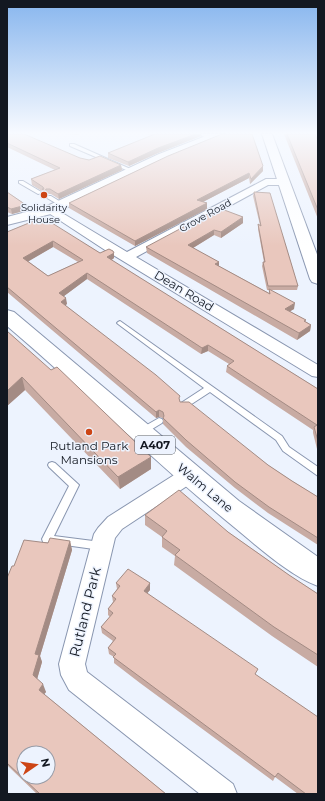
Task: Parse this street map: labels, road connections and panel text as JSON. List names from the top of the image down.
{
  "streets": {
    "main road": ["A407", "Walm Lane"],
    "street": ["Grove Road", "Dean Road", "Rutland Park"]
  },
  "crossings": [
    ["Grove Road", "Dean Road"],
    ["Walm Lane", "Rutland Park"]
  ],
  "places": ["Solidarity House", "Rutland Park Mansions"],
  "north": "right"
}
